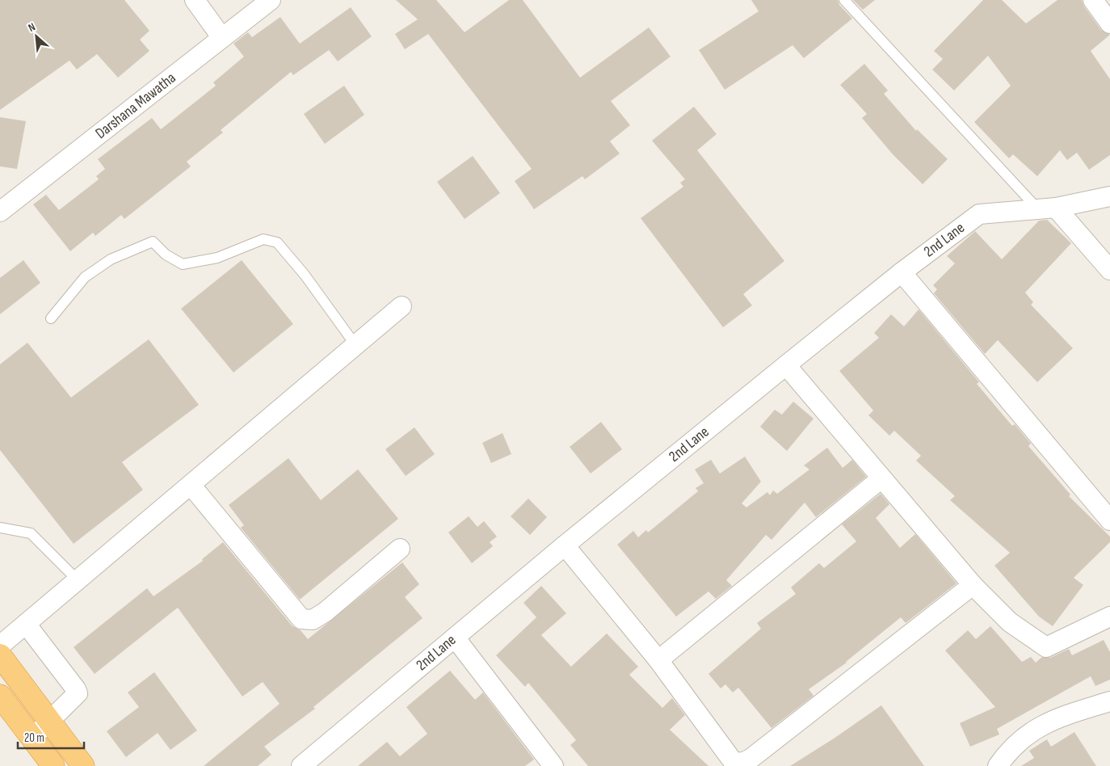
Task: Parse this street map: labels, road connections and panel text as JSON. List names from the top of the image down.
{
  "streets": {
    "street": ["Darshana Mawatha", "2nd Lane"]
  },
  "scale_bar": "20 m",
  "north": "top left"
}
